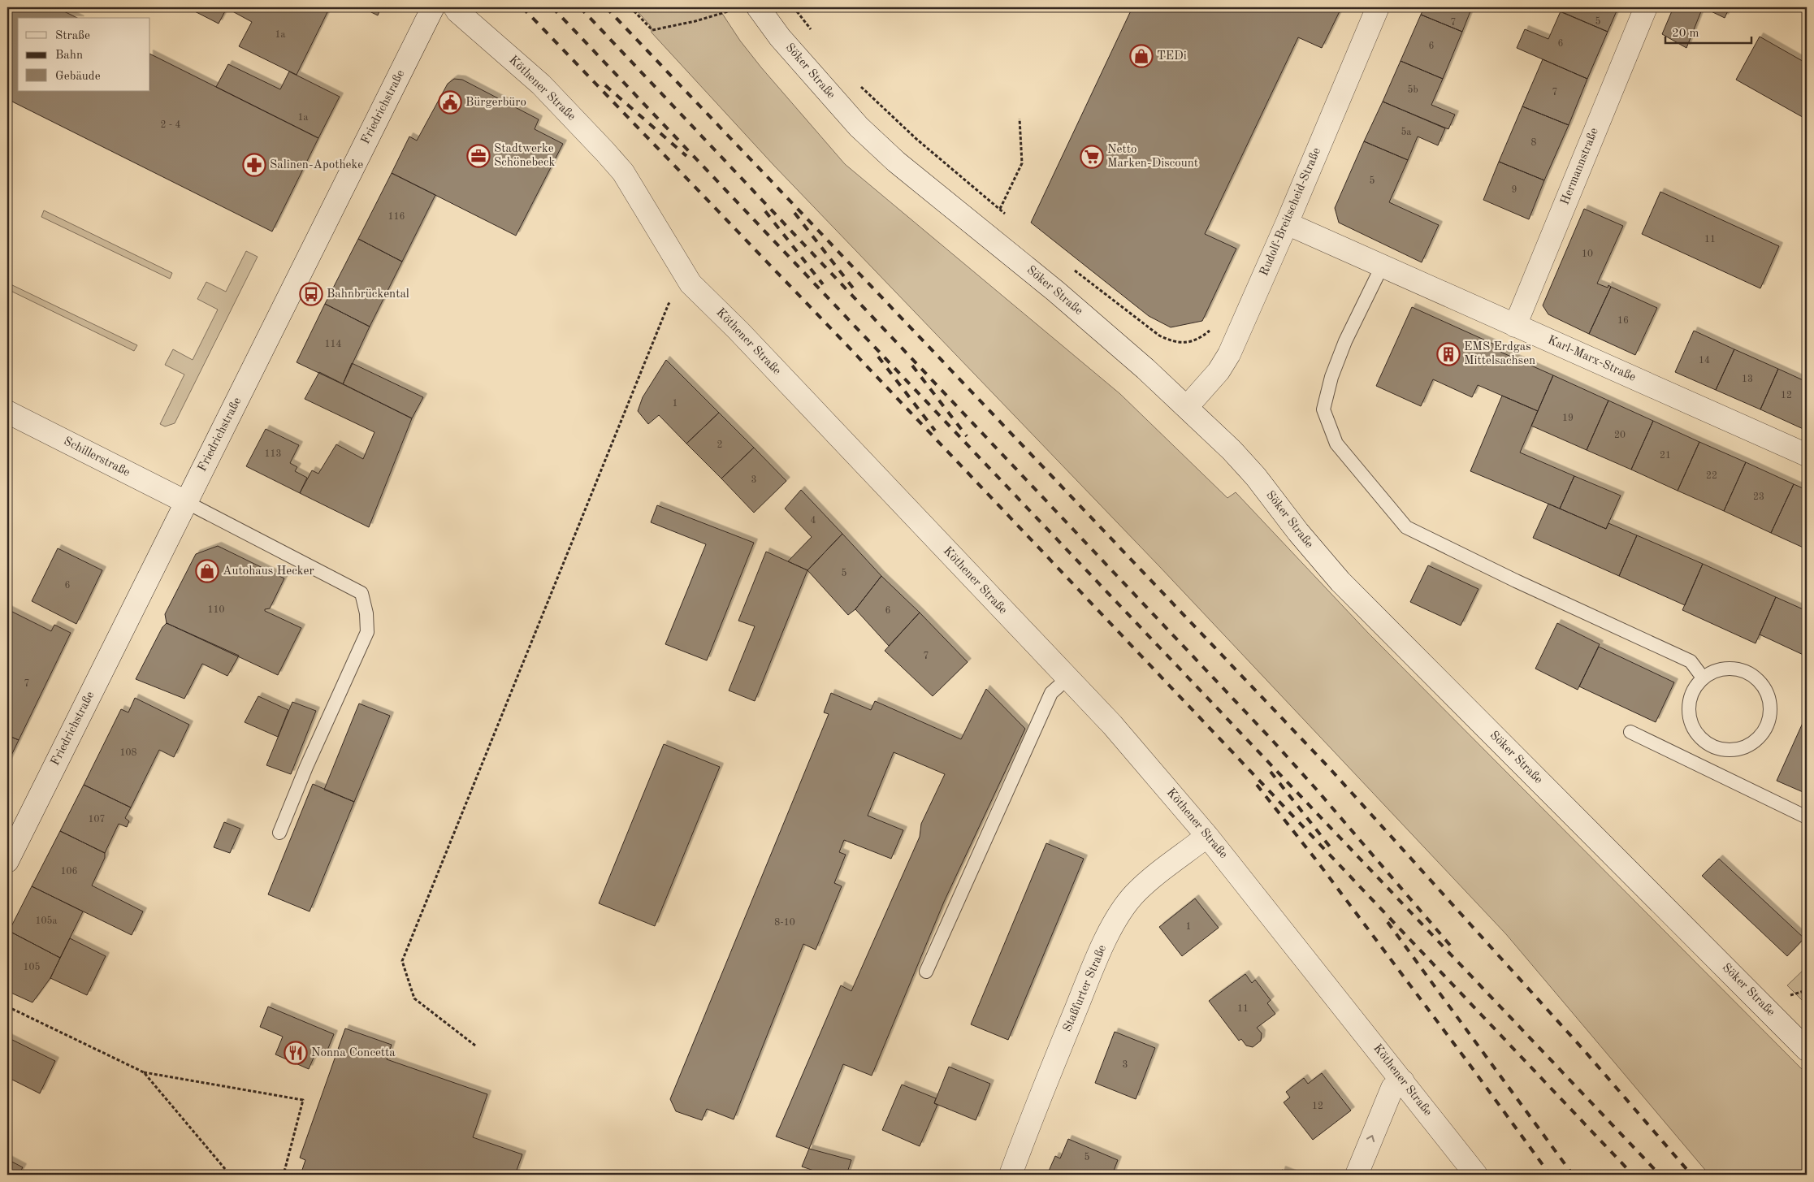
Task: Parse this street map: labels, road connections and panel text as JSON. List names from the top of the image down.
{
  "streets": {
    "street": [
      "Söker Straße",
      "Köthener Straße",
      "Friedrichstraße",
      "Hermannstraße",
      "Rudolf-Breitscheid-Straße",
      "Karl-Marx-Straße",
      "Schillerstraße",
      "Staßfurter Straße"
    ]
  },
  "crossings": [
    ["Söker Straße", "Rudolf-Breitscheid-Straße"],
    ["Köthener Straße", "Staßfurter Straße"],
    ["Friedrichstraße", "Schillerstraße"],
    ["Hermannstraße", "Karl-Marx-Straße"],
    ["Rudolf-Breitscheid-Straße", "Karl-Marx-Straße"]
  ],
  "places": {
    "shop": ["TEDi", "Autohaus Hecker"],
    "public building": ["Bürgerbüro"],
    "office": ["Stadtwerke Schönebeck"],
    "supermarket": ["Netto Marken-Discount"],
    "pharmacy": ["Salinen-Apotheke"],
    "bus stop": ["Bahnbrückental"],
    "building": ["EMS Erdgas Mittelsachsen"],
    "restaurant": ["Nonna Concetta"]
  },
  "house_numbers": [
    "5",
    "7",
    "1a",
    "6",
    "6",
    "5b",
    "7",
    "1a",
    "2 - 4",
    "5a",
    "8",
    "5",
    "9",
    "116",
    "11",
    "10",
    "16",
    "114",
    "14",
    "13",
    "12",
    "1",
    "19",
    "20",
    "2",
    "113",
    "21",
    "22",
    "3",
    "23",
    "4",
    "5",
    "6",
    "110",
    "6",
    "7",
    "7",
    "108",
    "107",
    "106",
    "105a",
    "8-10",
    "1",
    "105",
    "11",
    "3",
    "12",
    "5"
  ],
  "legend": ["Straße", "Bahn", "Gebäude"],
  "scale_bar": "20 m"
}
